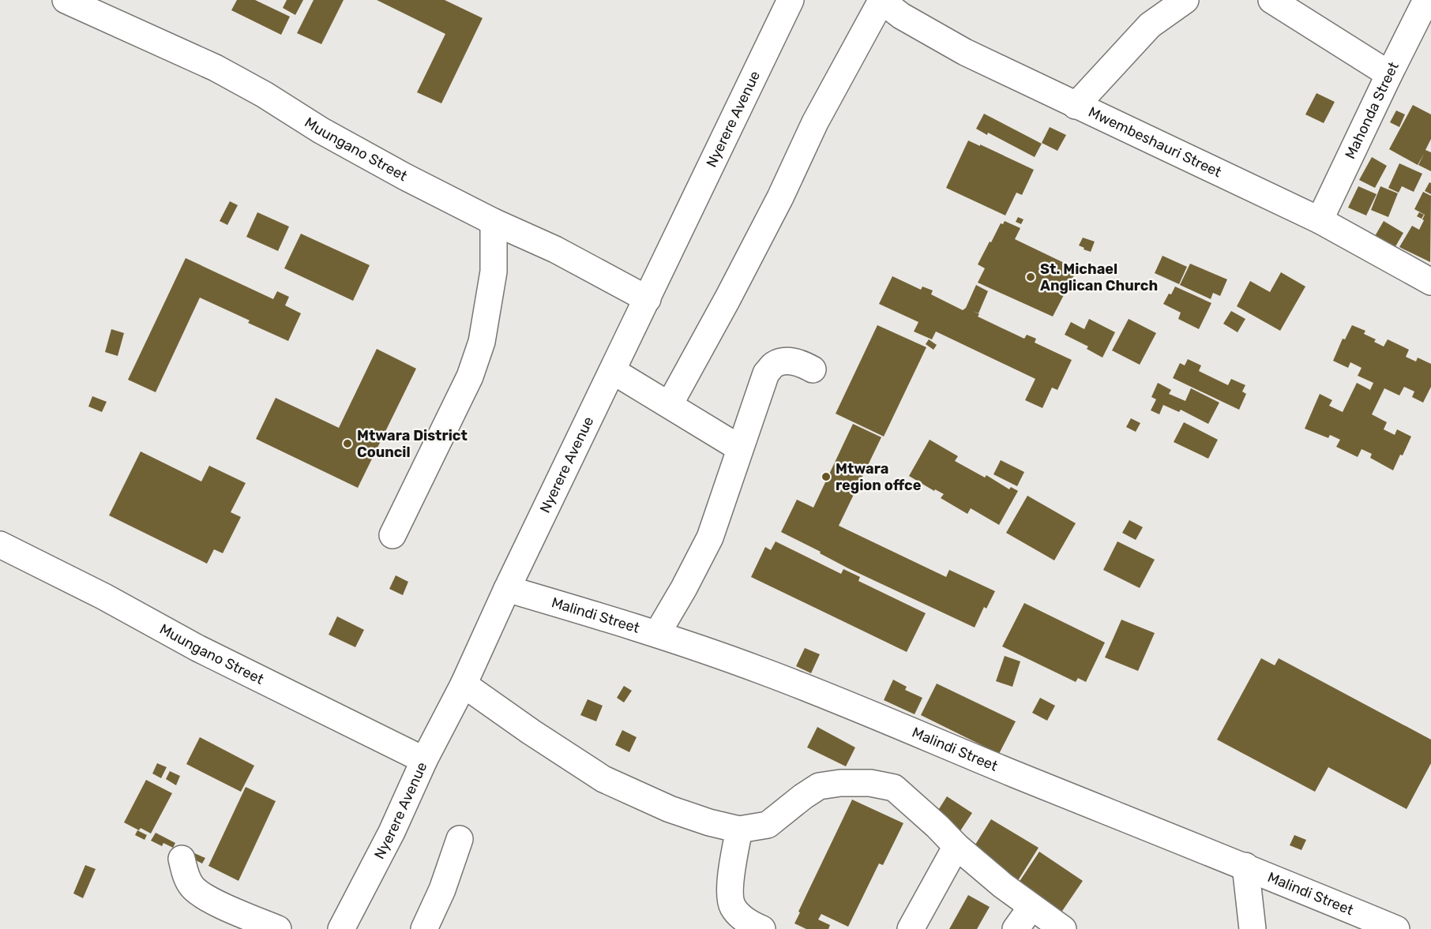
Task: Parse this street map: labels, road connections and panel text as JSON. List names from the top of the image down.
{
  "streets": {
    "street": [
      "Mahonda Street",
      "Nyerere Avenue",
      "Mwembeshauri Street",
      "Muungano Street",
      "Malindi Street"
    ]
  },
  "crossings": [
    ["Mahonda Street", "Mwembeshauri Street"],
    ["Nyerere Avenue", "Muungano Street"],
    ["Nyerere Avenue", "Malindi Street"]
  ],
  "places": ["St. Michael Anglican Church", "Mtwara District Council", "Mtwara region offce"]
}
